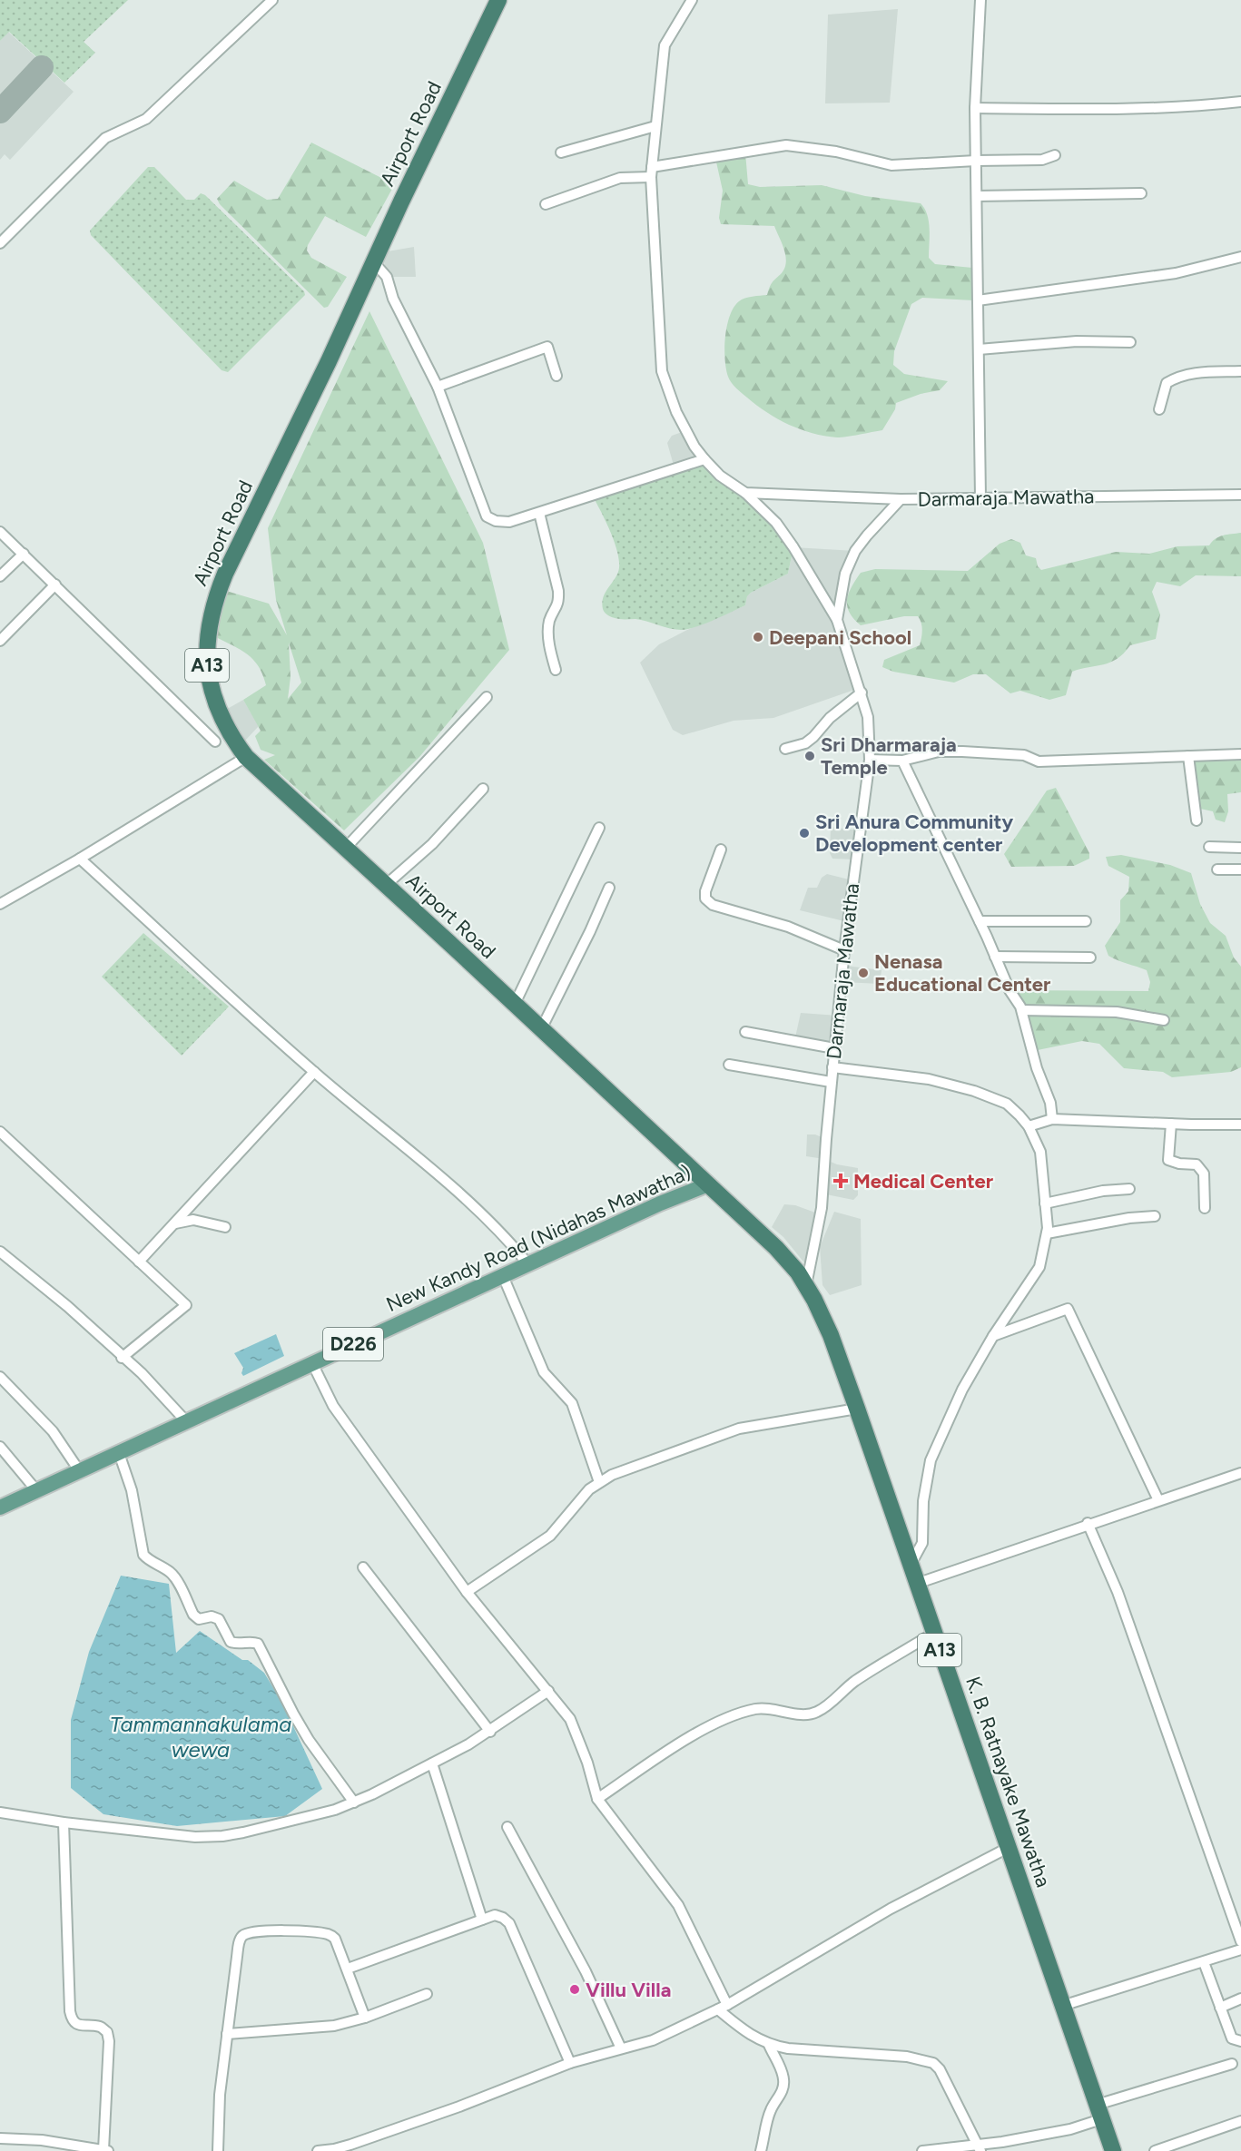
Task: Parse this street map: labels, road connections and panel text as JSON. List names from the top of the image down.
{
  "streets": {
    "highway": ["Airport Road", "A13", "K. B. Ratnayake Mawatha"],
    "main road": ["New Kandy Road (Nidahas Mawatha)", "D226"],
    "street": ["Darmaraja Mawatha"]
  },
  "crossings": [
    ["Airport Road", "New Kandy Road (Nidahas Mawatha)"],
    ["Airport Road", "K. B. Ratnayake Mawatha"],
    ["Darmaraja Mawatha", "K. B. Ratnayake Mawatha"],
    ["New Kandy Road (Nidahas Mawatha)", "K. B. Ratnayake Mawatha"]
  ],
  "water": ["Tammannakulama wewa"],
  "places": {
    "other": [
      "Deepani School",
      "Sri Dharmaraja Temple",
      "Sri Anura Community Development center",
      "Nenasa Educational Center",
      "Villu Villa"
    ],
    "health": ["Medical Center"]
  }
}
